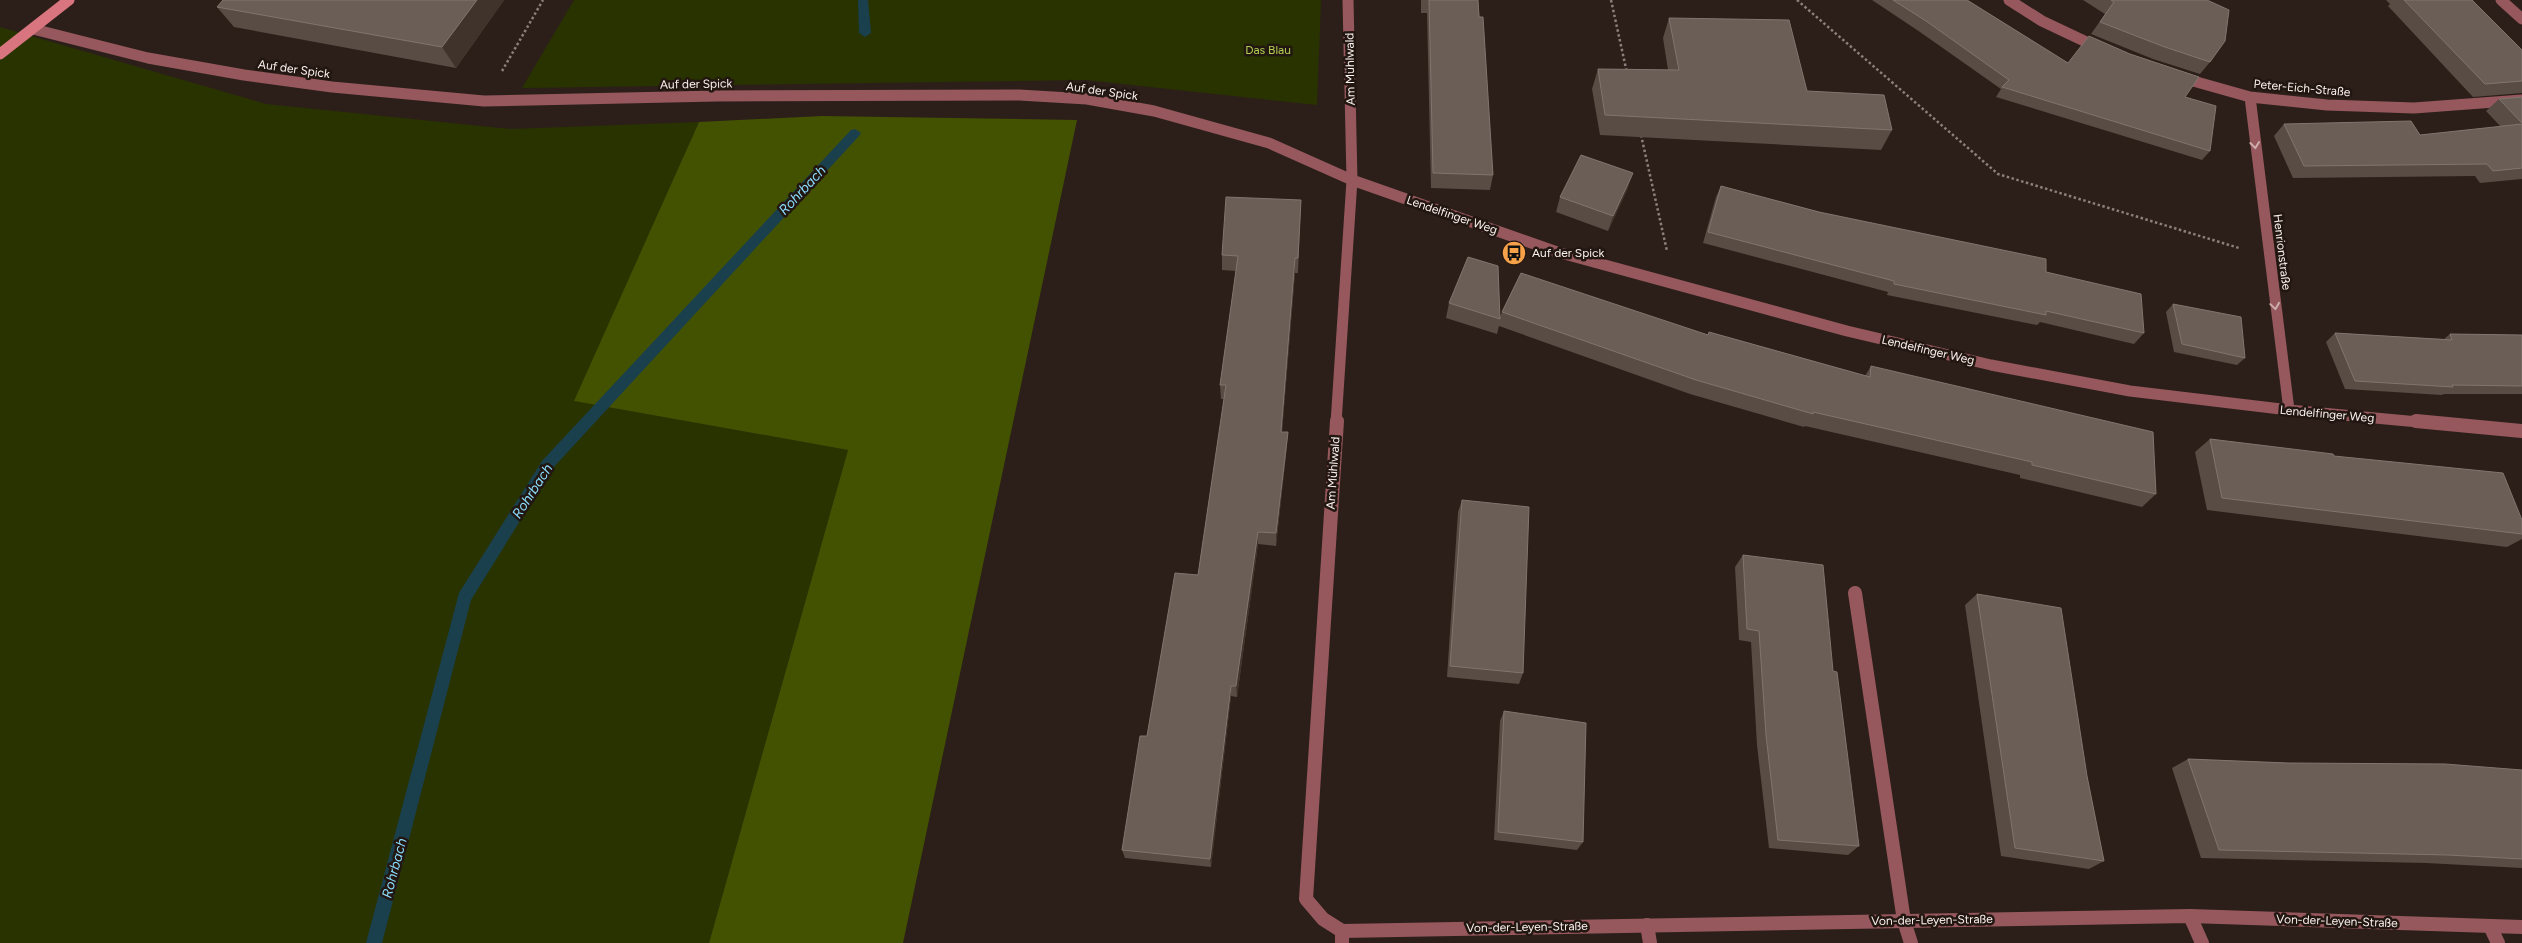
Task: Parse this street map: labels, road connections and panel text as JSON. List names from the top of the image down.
{
  "streets": {
    "street": [
      "Auf der Spick",
      "Am Mühlwald",
      "Peter-Eich-Straße",
      "Lendelfinger Weg",
      "Henrionstraße",
      "Von-der-Leyen-Straße"
    ]
  },
  "crossings": [
    ["Auf der Spick", "Am Mühlwald"],
    ["Auf der Spick", "Lendelfinger Weg"],
    ["Am Mühlwald", "Lendelfinger Weg"],
    ["Am Mühlwald", "Von-der-Leyen-Straße"],
    ["Peter-Eich-Straße", "Henrionstraße"],
    ["Lendelfinger Weg", "Henrionstraße"]
  ],
  "one_way": ["Henrionstraße"],
  "water": ["Rohrbach"],
  "parks": ["Das Blau"],
  "places": {
    "bus stop": ["Auf der Spick"]
  }
}
